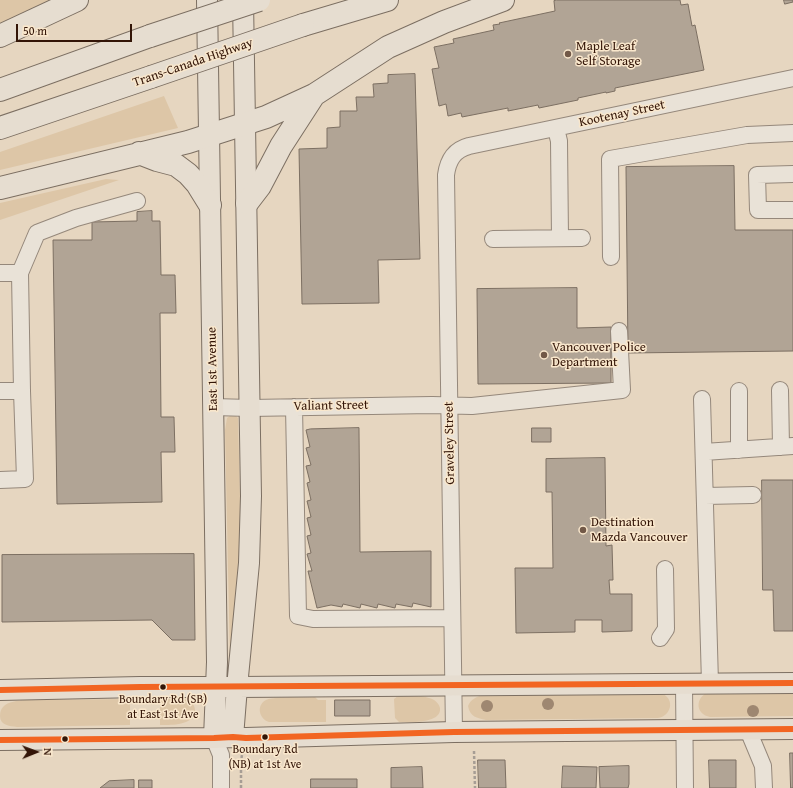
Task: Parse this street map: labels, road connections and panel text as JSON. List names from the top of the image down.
{
  "streets": {
    "highway": ["Trans-Canada Highway"],
    "main road": ["East 1st Avenue"],
    "street": ["Kootenay Street", "Valiant Street", "Graveley Street"]
  },
  "crossings": [
    ["Kootenay Street", "Graveley Street"],
    ["East 1st Avenue", "Valiant Street"],
    ["Valiant Street", "Graveley Street"]
  ],
  "places": [
    "Maple Leaf Self Storage",
    "Vancouver Police Department",
    "Destination Mazda Vancouver",
    "Boundary Rd (SB) at East 1st Ave",
    "Boundary Rd (NB) at 1st Ave"
  ],
  "scale_bar": "50 m",
  "north": "right"
}
